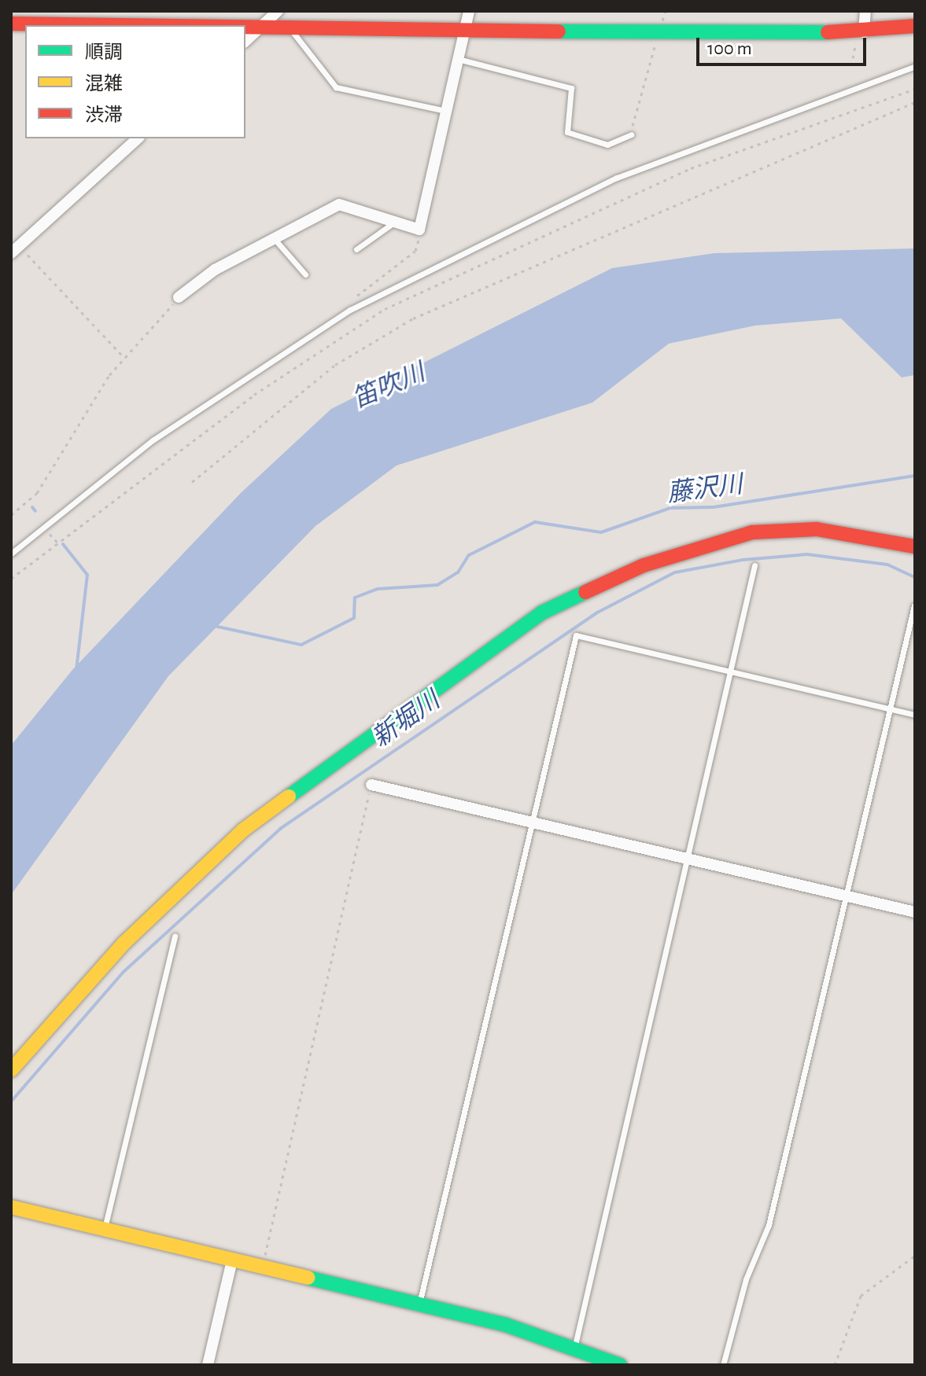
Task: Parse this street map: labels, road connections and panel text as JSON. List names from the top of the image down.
{
  "water": ["笛吹川", "藤沢川", "新堀川"],
  "legend": ["順調", "混雑", "渋滞"],
  "scale_bar": "100 m"
}
